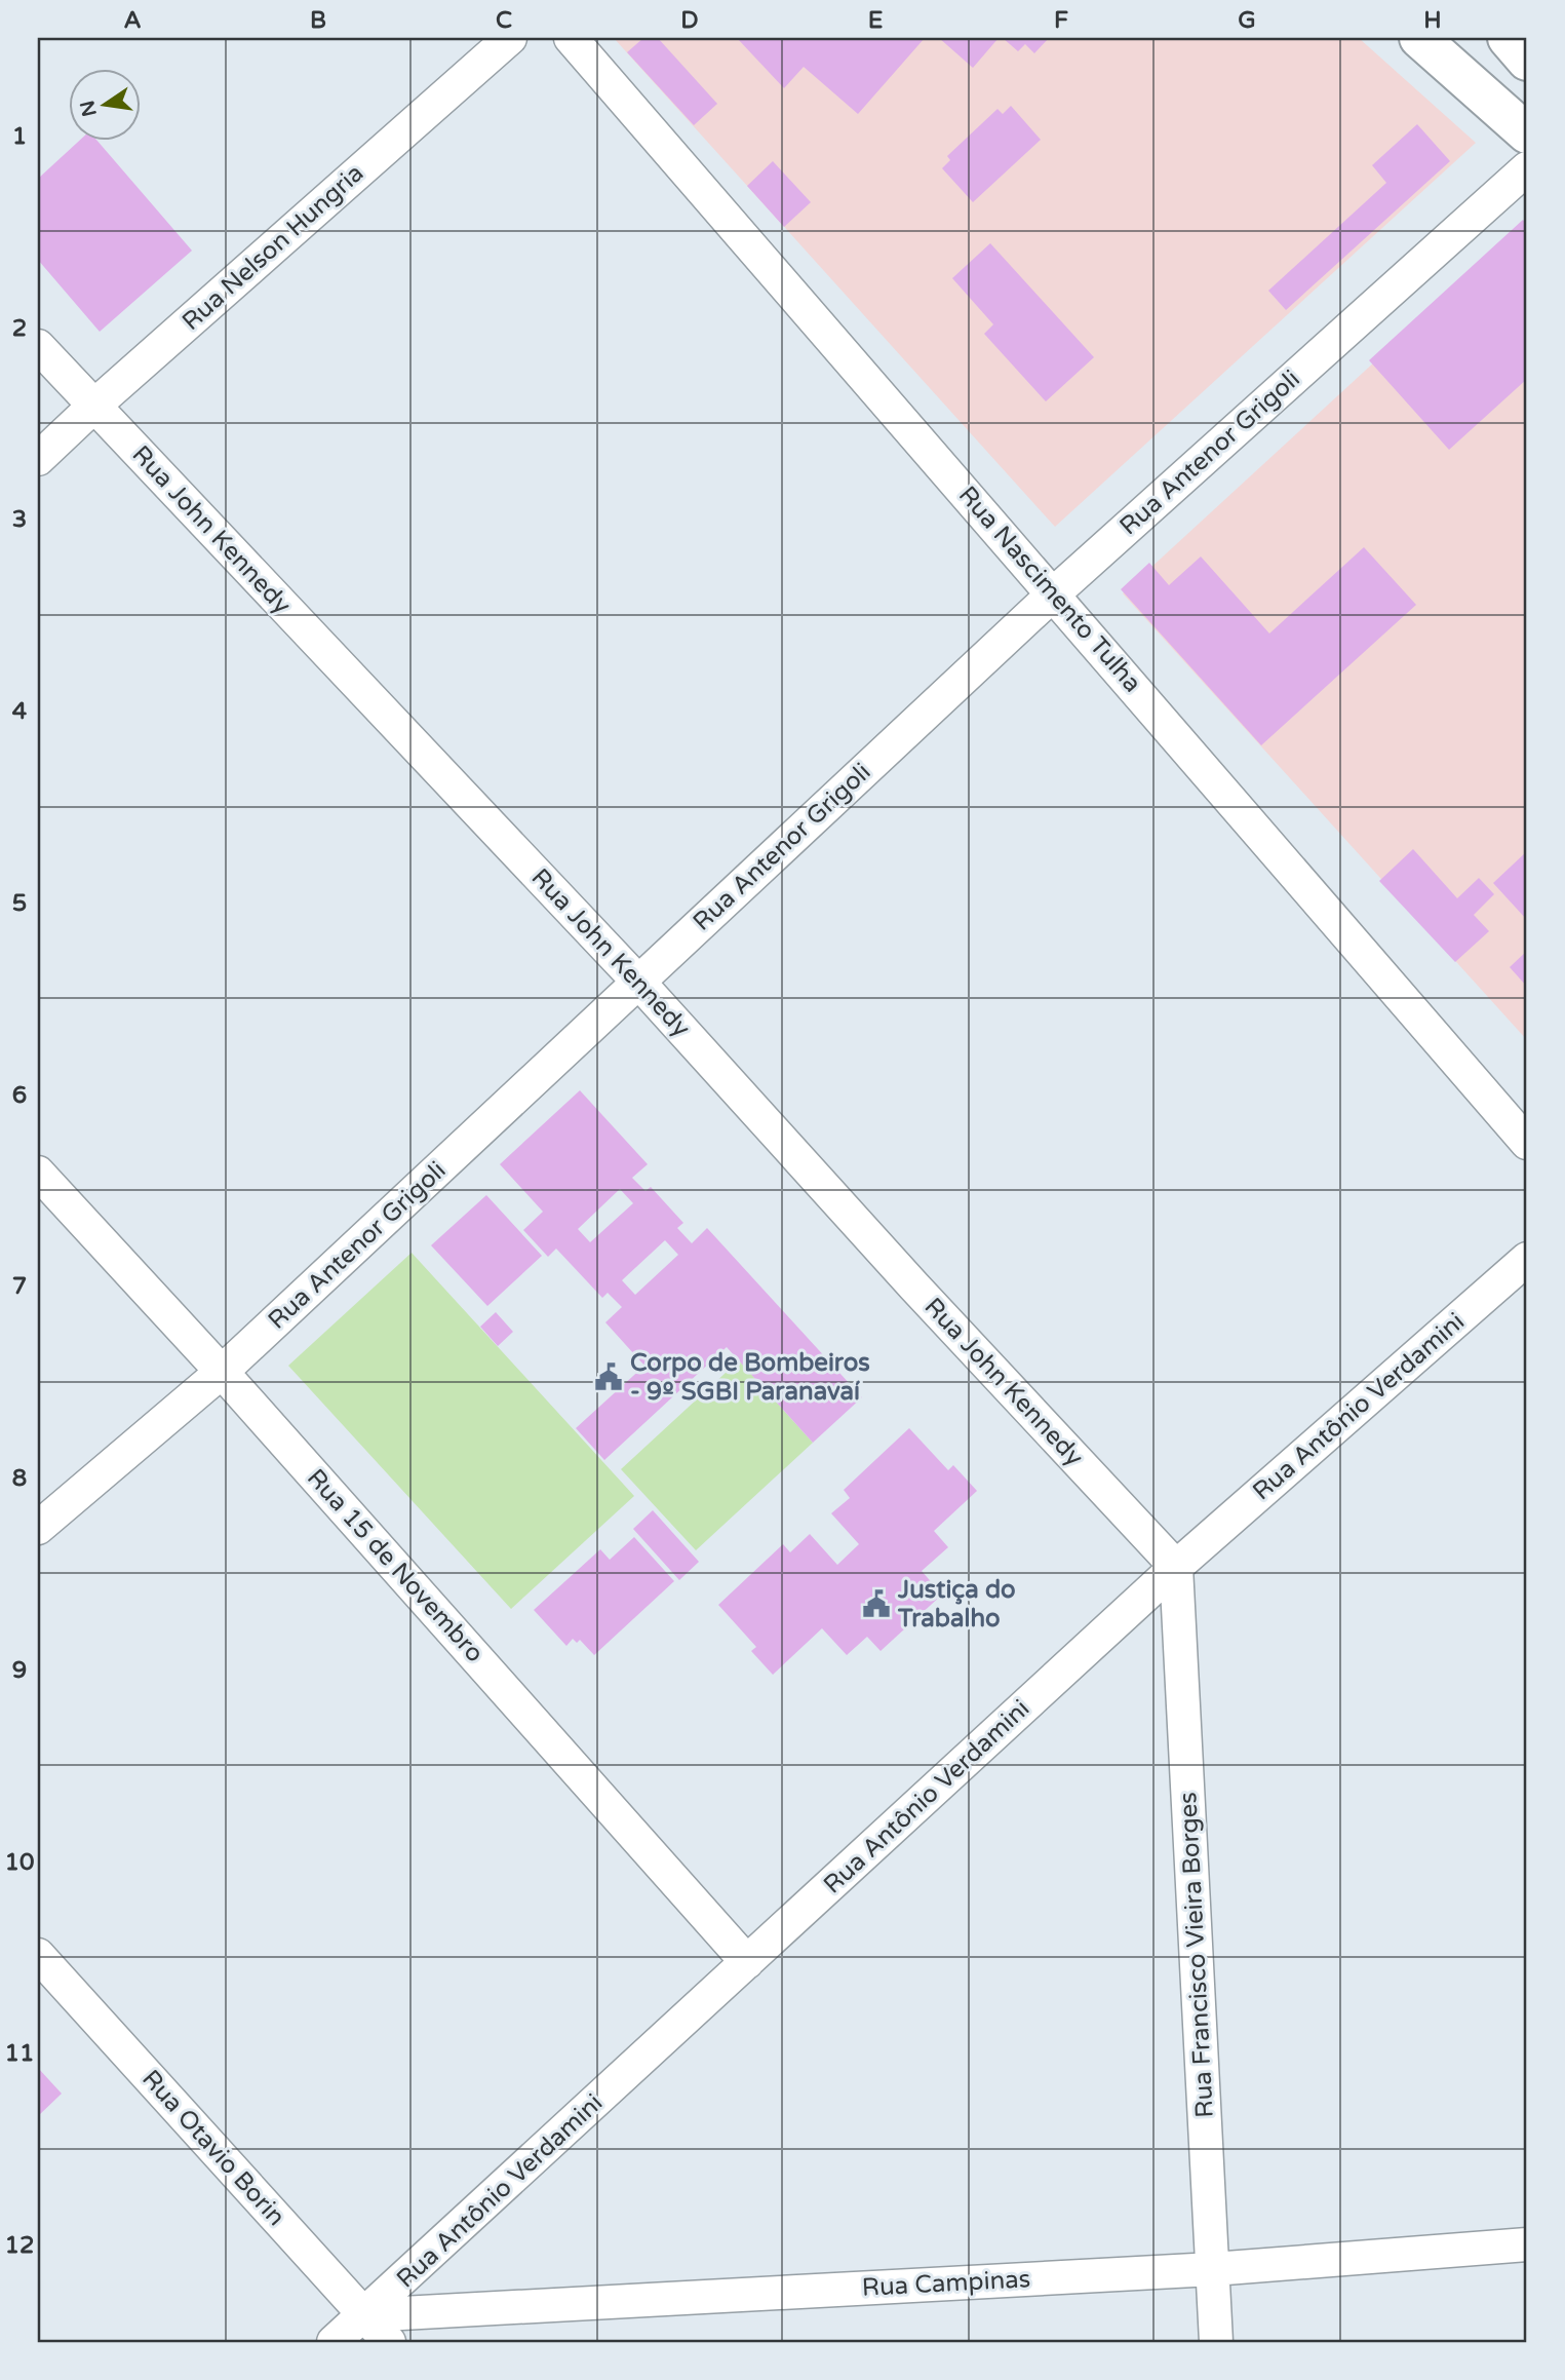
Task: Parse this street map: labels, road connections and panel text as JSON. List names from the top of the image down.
{
  "streets": {
    "street": [
      "Rua Nelson Hungria",
      "Rua Antenor Grigoli",
      "Rua John Kennedy",
      "Rua Nascimento Tulha",
      "Rua Antônio Verdamini",
      "Rua 15 de Novembro",
      "Rua Francisco Vieira Borges",
      "Rua Otavio Borin",
      "Rua Campinas"
    ]
  },
  "crossings": [
    ["Rua Nelson Hungria", "Rua John Kennedy"],
    ["Rua Antenor Grigoli", "Rua John Kennedy"],
    ["Rua Antenor Grigoli", "Rua Nascimento Tulha"],
    ["Rua Antenor Grigoli", "Rua 15 de Novembro"],
    ["Rua John Kennedy", "Rua Antônio Verdamini"],
    ["Rua John Kennedy", "Rua Francisco Vieira Borges"],
    ["Rua Antônio Verdamini", "Rua 15 de Novembro"],
    ["Rua Antônio Verdamini", "Rua Francisco Vieira Borges"],
    ["Rua Antônio Verdamini", "Rua Otavio Borin"],
    ["Rua Antônio Verdamini", "Rua Campinas"],
    ["Rua Francisco Vieira Borges", "Rua Campinas"],
    ["Rua Otavio Borin", "Rua Campinas"]
  ],
  "places": {
    "public building": ["Corpo de Bombeiros - 9º SGBI Paranavaí", "Justiça do Trabalho"]
  },
  "north": "left",
  "grid": {
    "columns": [
      "A",
      "B",
      "C",
      "D",
      "E",
      "F",
      "G",
      "H"
    ],
    "rows": [
      "1",
      "2",
      "3",
      "4",
      "5",
      "6",
      "7",
      "8",
      "9",
      "10",
      "11",
      "12"
    ]
  }
}
